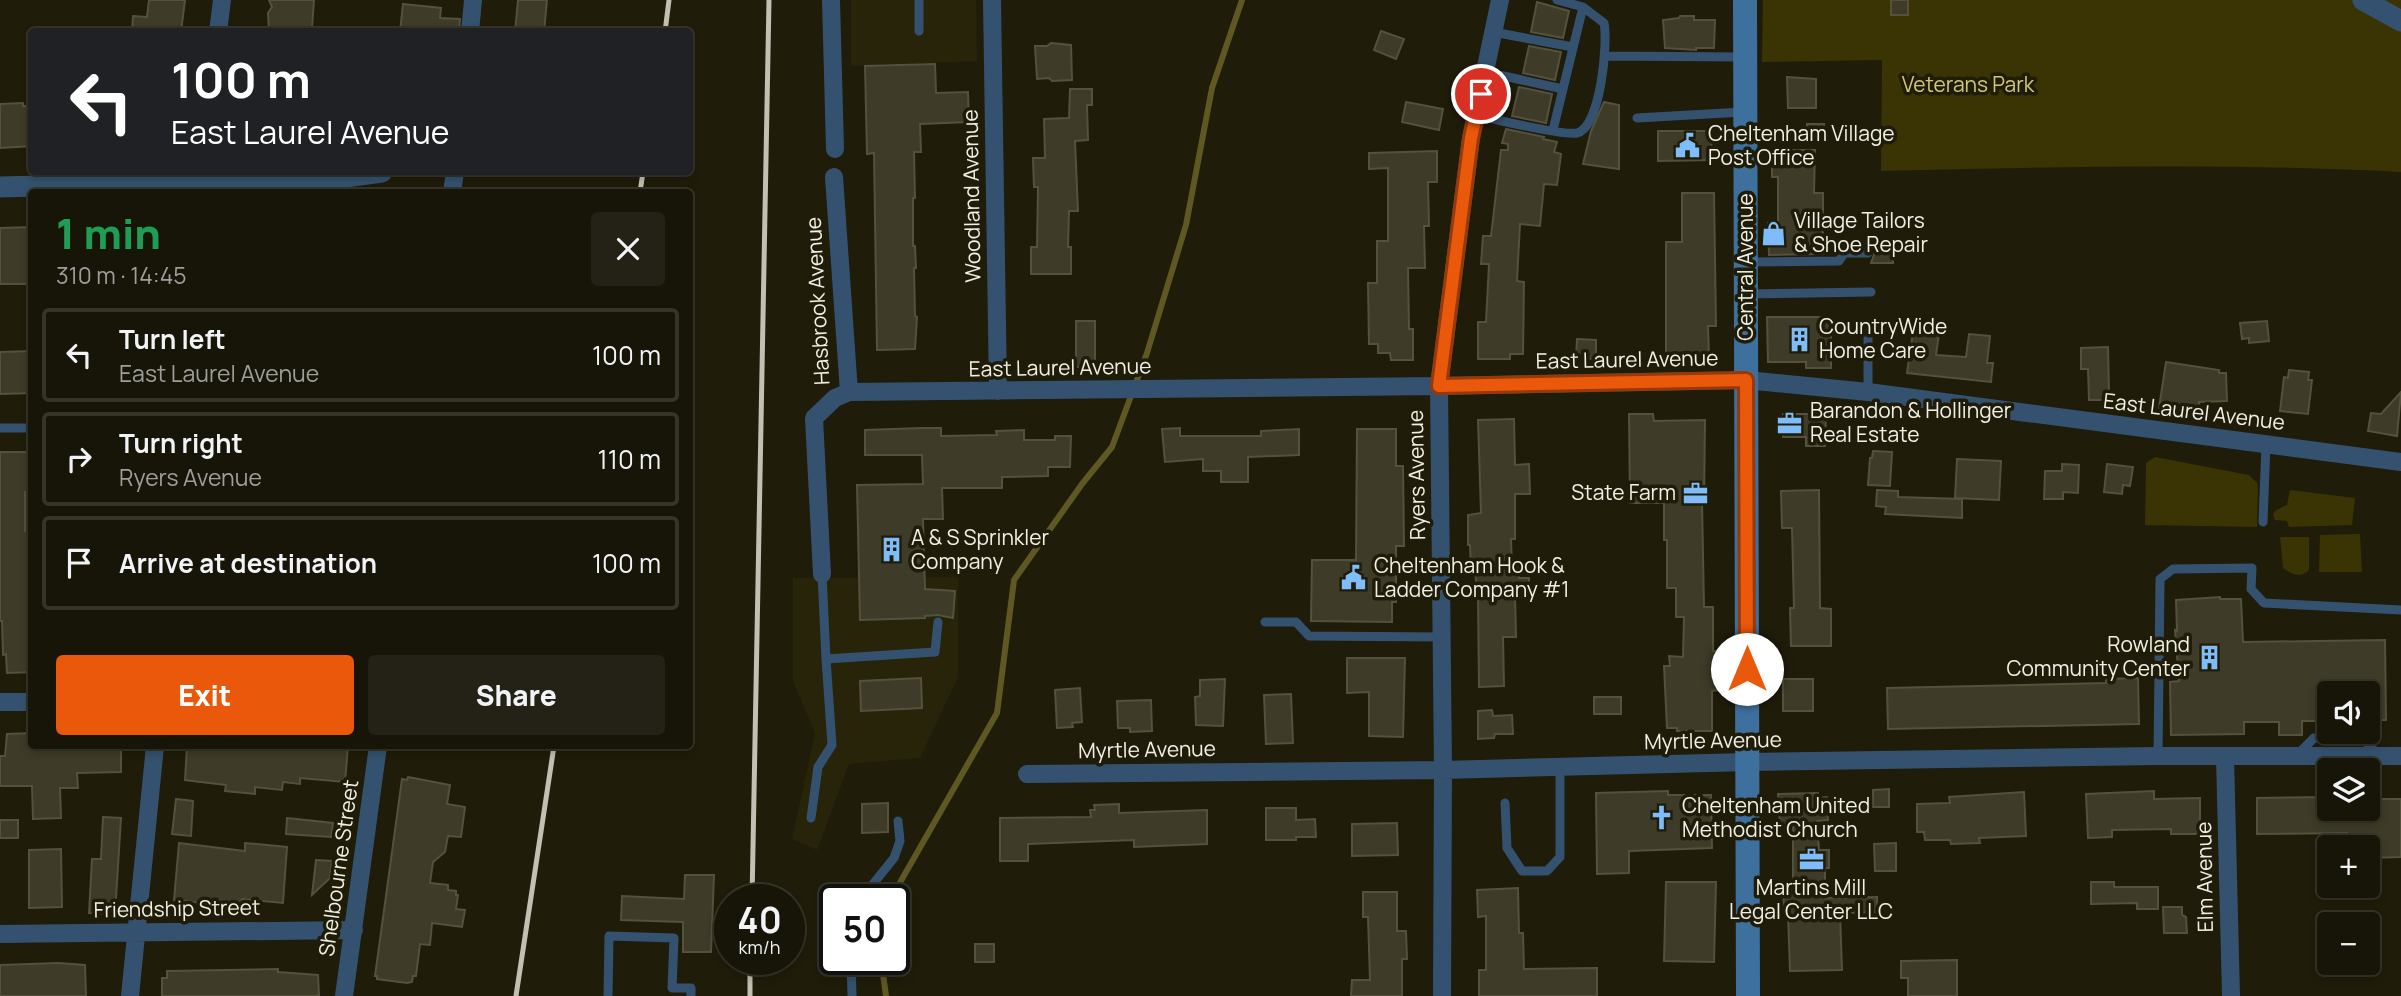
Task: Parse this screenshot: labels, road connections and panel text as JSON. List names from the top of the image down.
{
  "streets": {
    "main road": ["Central Avenue"],
    "street": [
      "Woodland Avenue",
      "Hasbrook Avenue",
      "East Laurel Avenue",
      "Ryers Avenue",
      "Myrtle Avenue",
      "Shelbourne Street",
      "Elm Avenue",
      "Friendship Street"
    ]
  },
  "crossings": [
    ["Woodland Avenue", "East Laurel Avenue"],
    ["Central Avenue", "East Laurel Avenue"],
    ["Central Avenue", "Myrtle Avenue"],
    ["Hasbrook Avenue", "East Laurel Avenue"],
    ["East Laurel Avenue", "Ryers Avenue"],
    ["Ryers Avenue", "Myrtle Avenue"],
    ["Myrtle Avenue", "Elm Avenue"],
    ["Shelbourne Street", "Friendship Street"]
  ],
  "parks": ["Veterans Park"],
  "places": {
    "public building": ["Cheltenham Village Post Office", "Cheltenham Hook & Ladder Company #1"],
    "shop": ["Village Tailors & Shoe Repair"],
    "building": ["CountryWide Home Care", "A & S Sprinkler Company", "Rowland Community Center"],
    "office": ["Barandon & Hollinger Real Estate", "State Farm", "Martins Mill Legal Center LLC"],
    "church": ["Cheltenham United Methodist Church"]
  },
  "page": {
    "turn": ["100 m", "East Laurel Avenue"],
    "heading": ["1 min", "310 m · 14:45"],
    "list": [
      {
        "name": "Turn left",
        "note": "East Laurel Avenue",
        "value": "100 m"
      },
      {
        "name": "Turn right",
        "note": "Ryers Avenue",
        "value": "110 m"
      },
      {
        "name": "Arrive at destination",
        "value": "100 m"
      }
    ],
    "buttons": ["Exit", "Share"],
    "map_buttons": ["+", "−"],
    "speed": "40 km/h",
    "limit": "50"
  }
}
